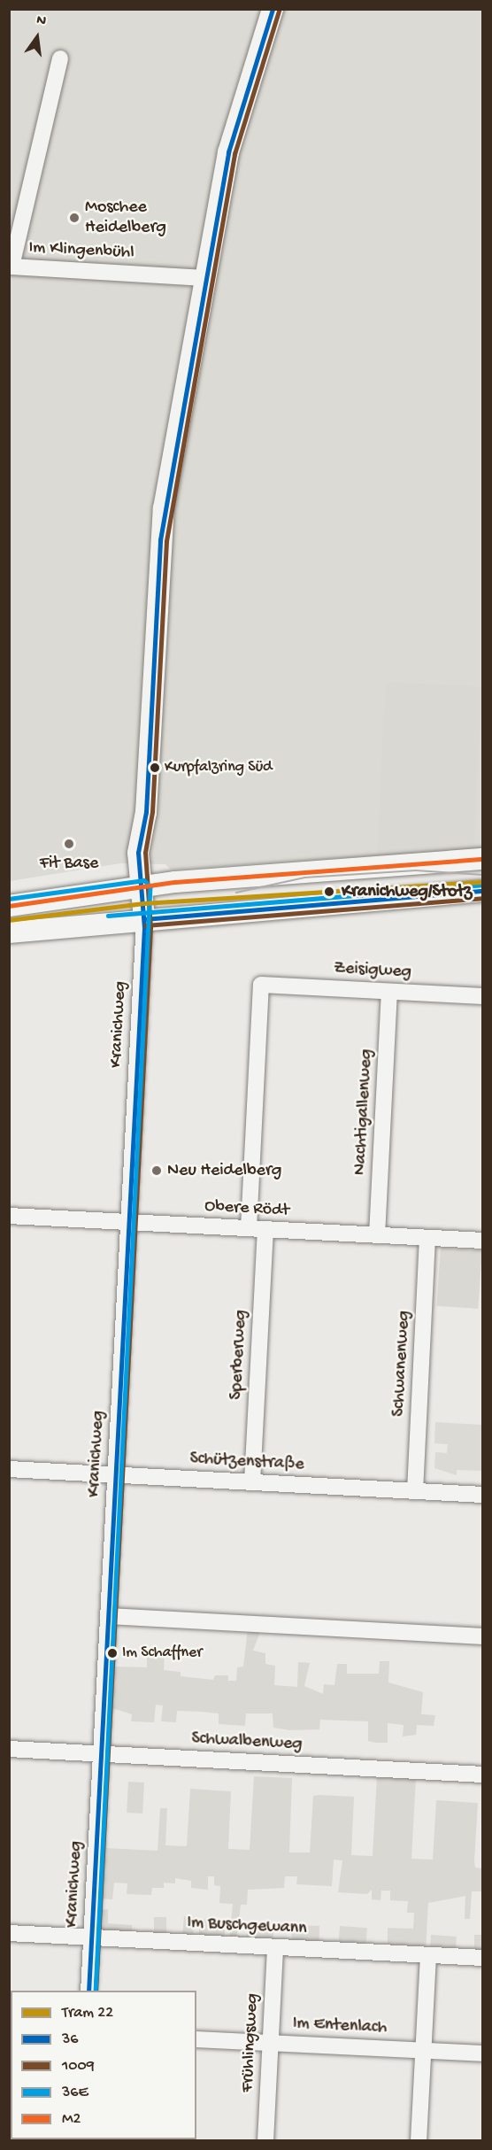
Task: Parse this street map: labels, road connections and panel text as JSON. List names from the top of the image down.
{
  "streets": {
    "street": [
      "Im Klingenbühl",
      "Zeisigweg",
      "Kranichweg",
      "Nachtigallenweg",
      "Obere Rödt",
      "Sperberweg",
      "Schwanenweg",
      "Schützenstraße",
      "Schwalbenweg",
      "Im Buschgewann",
      "Im Entenlach",
      "Frühlingsweg"
    ]
  },
  "crossings": [
    ["Zeisigweg", "Nachtigallenweg"],
    ["Zeisigweg", "Obere Rödt"],
    ["Kranichweg", "Obere Rödt"],
    ["Kranichweg", "Schützenstraße"],
    ["Kranichweg", "Schwalbenweg"],
    ["Kranichweg", "Im Buschgewann"],
    ["Nachtigallenweg", "Obere Rödt"],
    ["Obere Rödt", "Sperberweg"],
    ["Obere Rödt", "Schwanenweg"],
    ["Sperberweg", "Schützenstraße"],
    ["Schwanenweg", "Schützenstraße"],
    ["Im Buschgewann", "Frühlingsweg"],
    ["Im Entenlach", "Frühlingsweg"]
  ],
  "places": [
    "Moschee Heidelberg",
    "Kurpfalzring Süd",
    "Fit Base",
    "Kranichweg/Stotz",
    "Neu Heidelberg",
    "Im Schaffner"
  ],
  "lines": [
    "transit line 36",
    "transit line 1009",
    "transit line M2",
    "transit line 36E",
    "tram line 22"
  ],
  "legend": [
    "Tram 22",
    "36",
    "1009",
    "36E",
    "M2"
  ],
  "north": "top"
}
